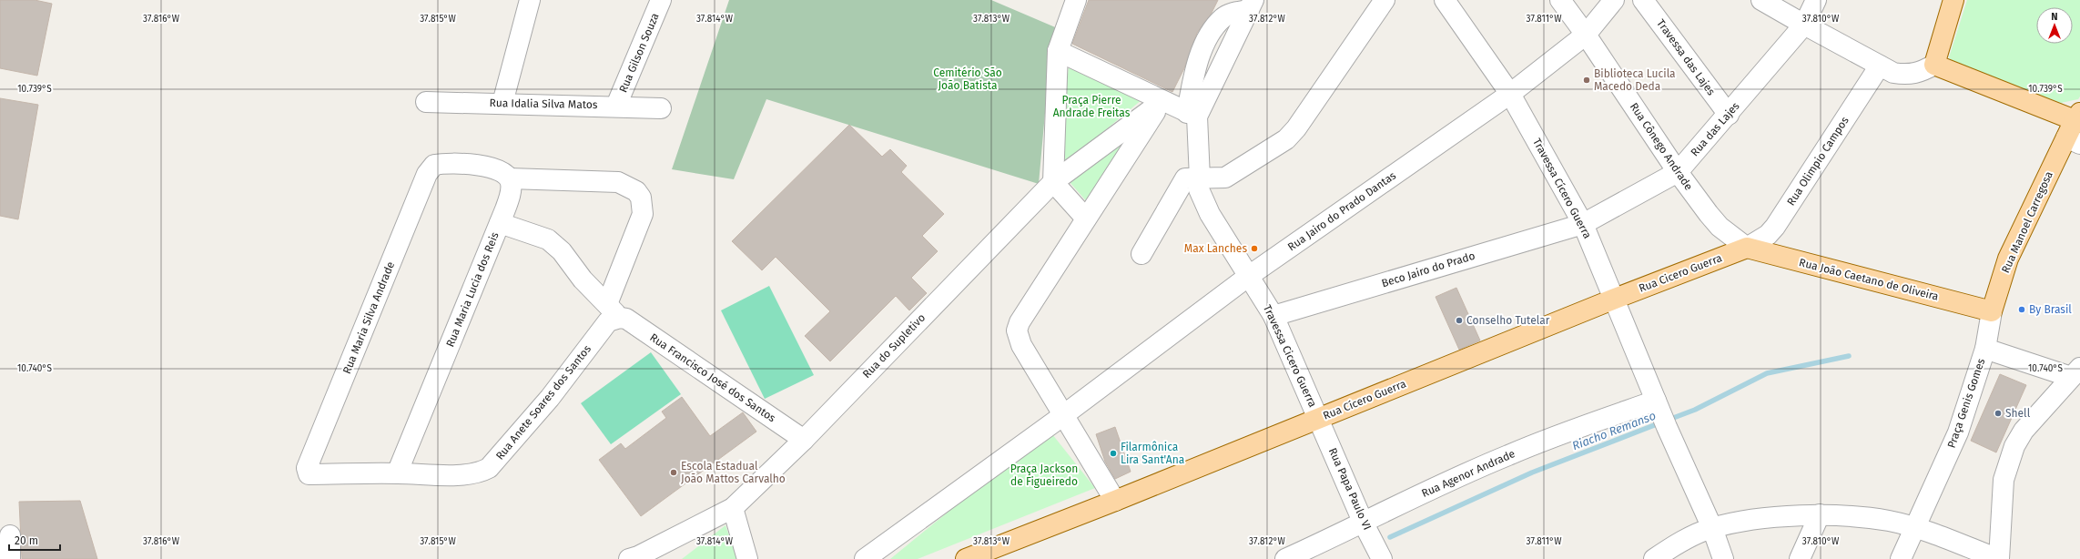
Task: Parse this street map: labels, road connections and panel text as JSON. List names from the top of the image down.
{
  "streets": {
    "main road": [
      "Rua Manoel Carregosa",
      "Rua Cicero Guerra",
      "Rua João Caetano de Oliveira",
      "Rua Cícero Guerra"
    ],
    "street": [
      "Rua Gilson Souza",
      "Travessa das Lajes",
      "Rua Idalia Silva Matos",
      "Rua das Lajes",
      "Rua Cônego Andrade",
      "Rua Olimpio Campos",
      "Travessa Cícero Guerra",
      "Rua Jairo do Prado Dantas",
      "Beco Jairo do Prado",
      "Rua Maria Lucia dos Reis",
      "Rua Maria Silva Andrade",
      "Rua do Supletivo",
      "Travessa Cicero Guerra",
      "Rua Francisco José dos Santos",
      "Rua Anete Soares dos Santos",
      "Praça Genis Gomes",
      "Rua Agenor Andrade",
      "Rua Papa Paulo VI"
    ]
  },
  "crossings": [
    ["Rua Gilson Souza", "Rua Idalia Silva Matos"],
    ["Travessa das Lajes", "Rua das Lajes"],
    ["Rua das Lajes", "Rua Cônego Andrade"],
    ["Rua das Lajes", "Travessa Cícero Guerra"],
    ["Rua das Lajes", "Beco Jairo do Prado"],
    ["Rua Cônego Andrade", "Rua Olimpio Campos"],
    ["Rua Cônego Andrade", "Rua Jairo do Prado Dantas"],
    ["Rua Cônego Andrade", "Rua Cicero Guerra"],
    ["Rua Cônego Andrade", "Rua João Caetano de Oliveira"],
    ["Rua Olimpio Campos", "Rua Cicero Guerra"],
    ["Rua Olimpio Campos", "Rua João Caetano de Oliveira"],
    ["Travessa Cícero Guerra", "Rua Jairo do Prado Dantas"],
    ["Travessa Cícero Guerra", "Beco Jairo do Prado"],
    ["Travessa Cícero Guerra", "Rua Cicero Guerra"],
    ["Travessa Cícero Guerra", "Rua Cícero Guerra"],
    ["Travessa Cícero Guerra", "Rua Agenor Andrade"],
    ["Rua Jairo do Prado Dantas", "Travessa Cicero Guerra"],
    ["Rua Manoel Carregosa", "Rua João Caetano de Oliveira"],
    ["Rua Manoel Carregosa", "Praça Genis Gomes"],
    ["Beco Jairo do Prado", "Travessa Cicero Guerra"],
    ["Rua Cicero Guerra", "Rua João Caetano de Oliveira"],
    ["Rua Cicero Guerra", "Rua Cícero Guerra"],
    ["Rua Maria Lucia dos Reis", "Rua Maria Silva Andrade"],
    ["Rua Maria Lucia dos Reis", "Rua Francisco José dos Santos"],
    ["Rua Maria Lucia dos Reis", "Rua Anete Soares dos Santos"],
    ["Rua Maria Silva Andrade", "Rua Anete Soares dos Santos"],
    ["Rua do Supletivo", "Rua Francisco José dos Santos"],
    ["Travessa Cicero Guerra", "Rua Cícero Guerra"],
    ["Travessa Cicero Guerra", "Rua Papa Paulo VI"],
    ["Rua Francisco José dos Santos", "Rua Anete Soares dos Santos"],
    ["Rua Cícero Guerra", "Rua Papa Paulo VI"],
    ["Rua Agenor Andrade", "Rua Papa Paulo VI"]
  ],
  "water": ["Riacho Remanso"],
  "parks": ["Cemitério São João Batista", "Praça Pierre Andrade Freitas", "Praça Jackson de Figueiredo"],
  "places": [
    "Biblioteca Lucila Macedo Deda",
    "Max Lanches",
    "By Brasil",
    "Conselho Tutelar",
    "Shell",
    "Filarmônica Lira Sant'Ana",
    "Escola Estadual João Mattos Carvalho"
  ],
  "scale_bar": "20 m",
  "north": "top",
  "coordinates": [
    "37.816°W",
    "37.815°W",
    "37.814°W",
    "37.813°W",
    "37.812°W",
    "37.811°W",
    "37.810°W",
    "10.739°S",
    "10.740°S"
  ]
}
